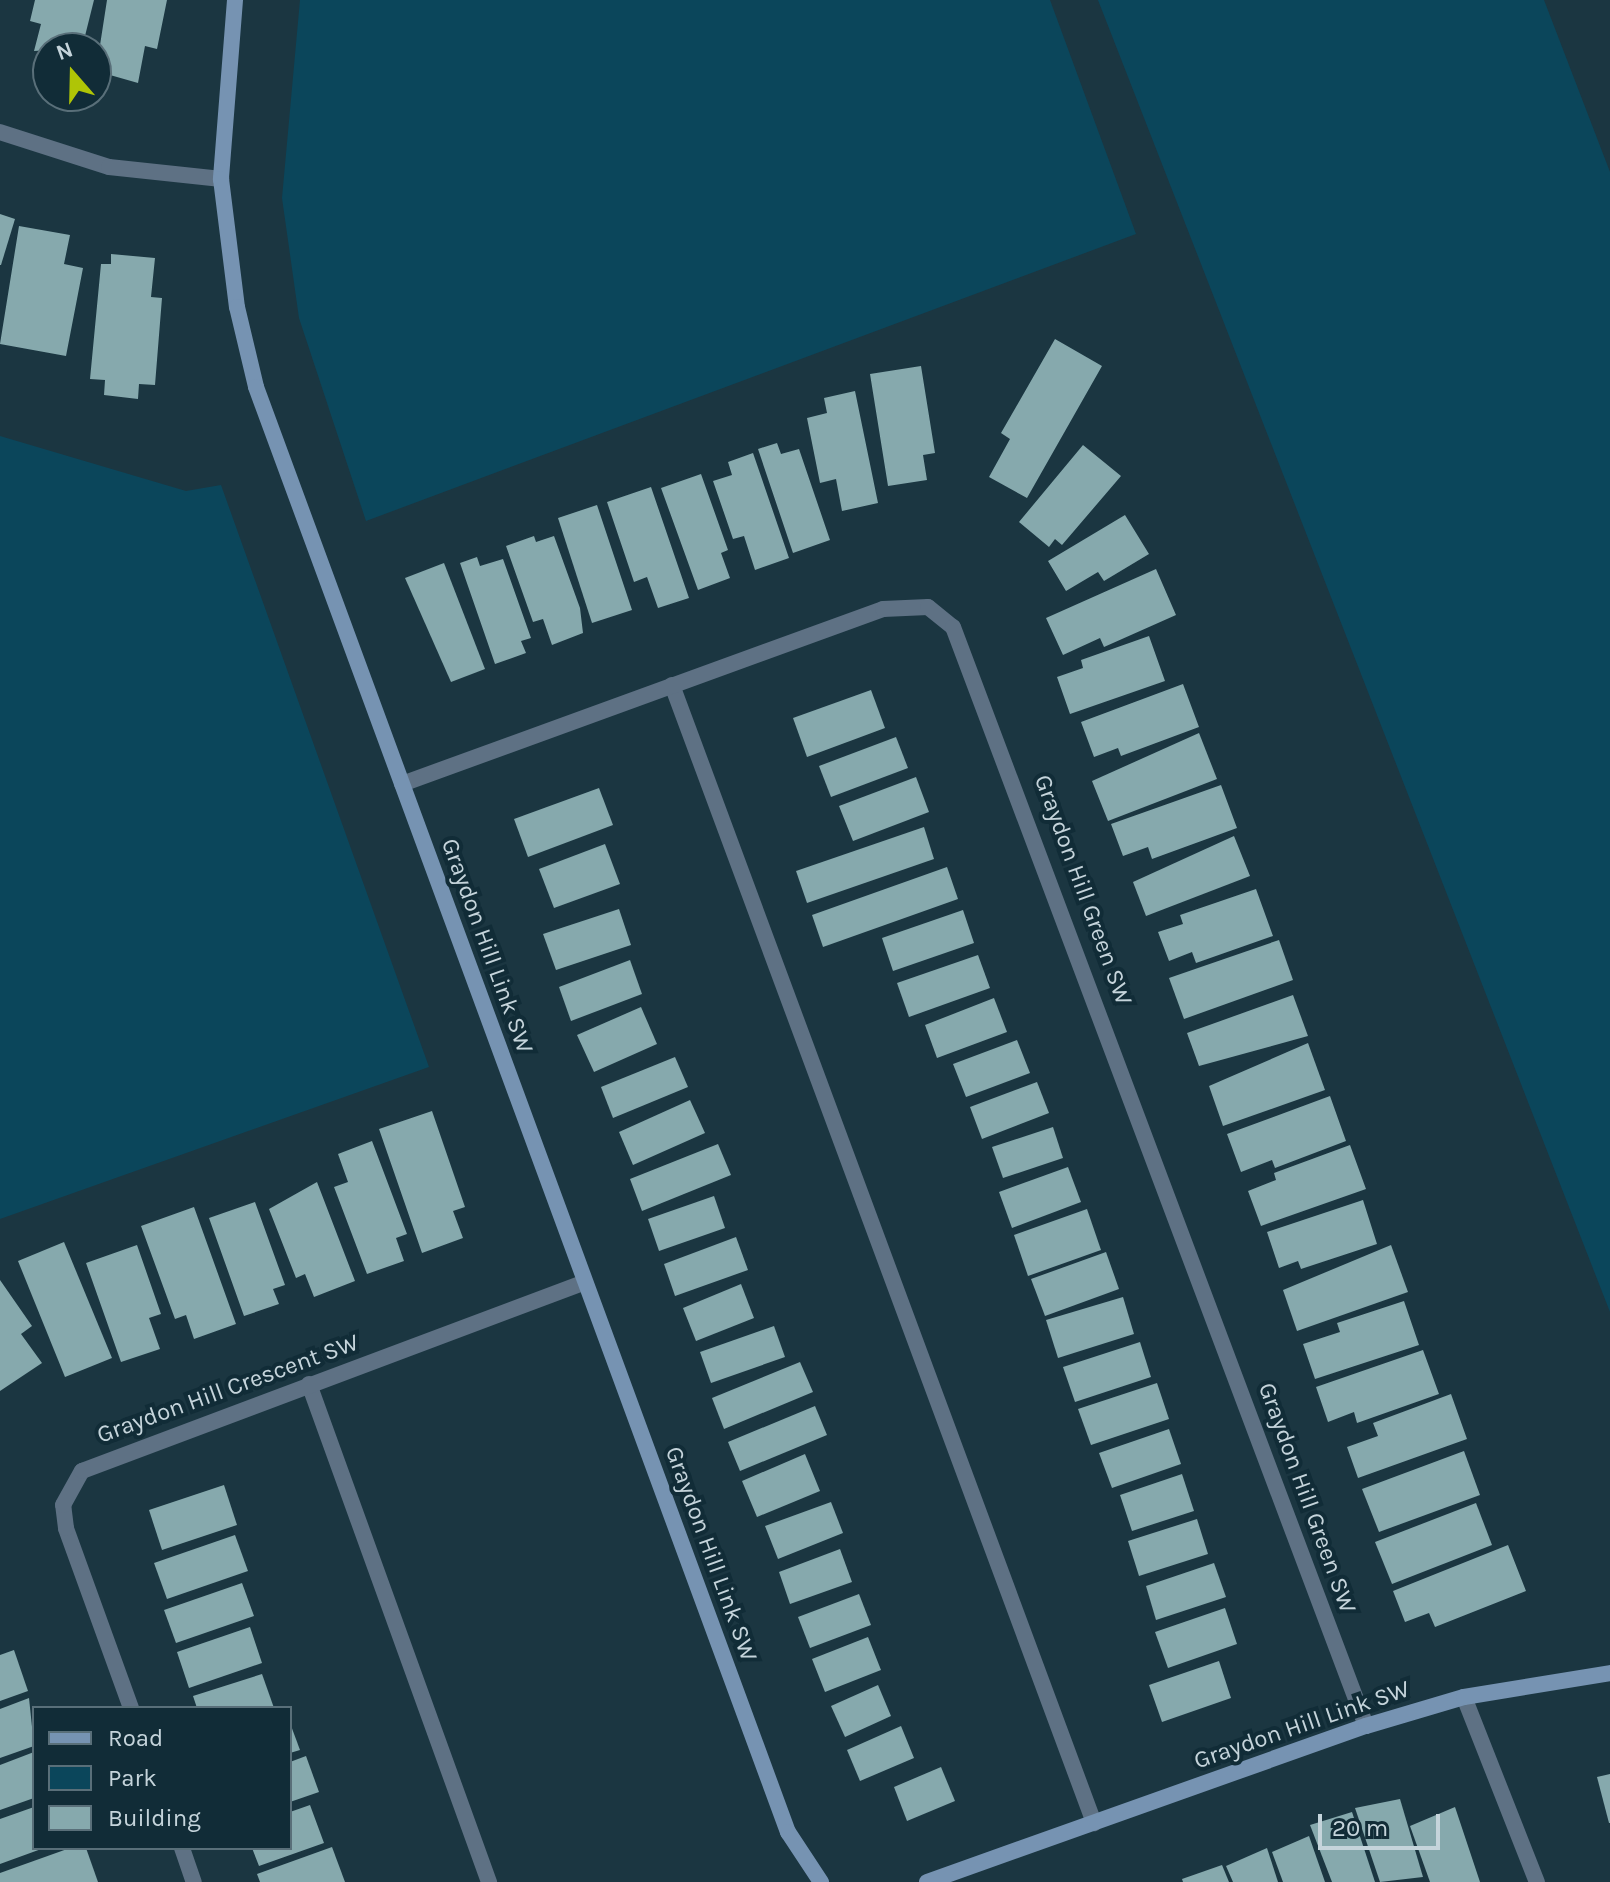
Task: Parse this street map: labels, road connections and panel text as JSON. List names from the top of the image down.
{
  "streets": {
    "street": ["Graydon Hill Green SW", "Graydon Hill Link SW", "Graydon Hill Crescent SW"]
  },
  "crossings": [
    ["Graydon Hill Green SW", "Graydon Hill Link SW"],
    ["Graydon Hill Link SW", "Graydon Hill Crescent SW"]
  ],
  "legend": ["Road", "Park", "Building"],
  "scale_bar": "20 m",
  "north": "top"
}
